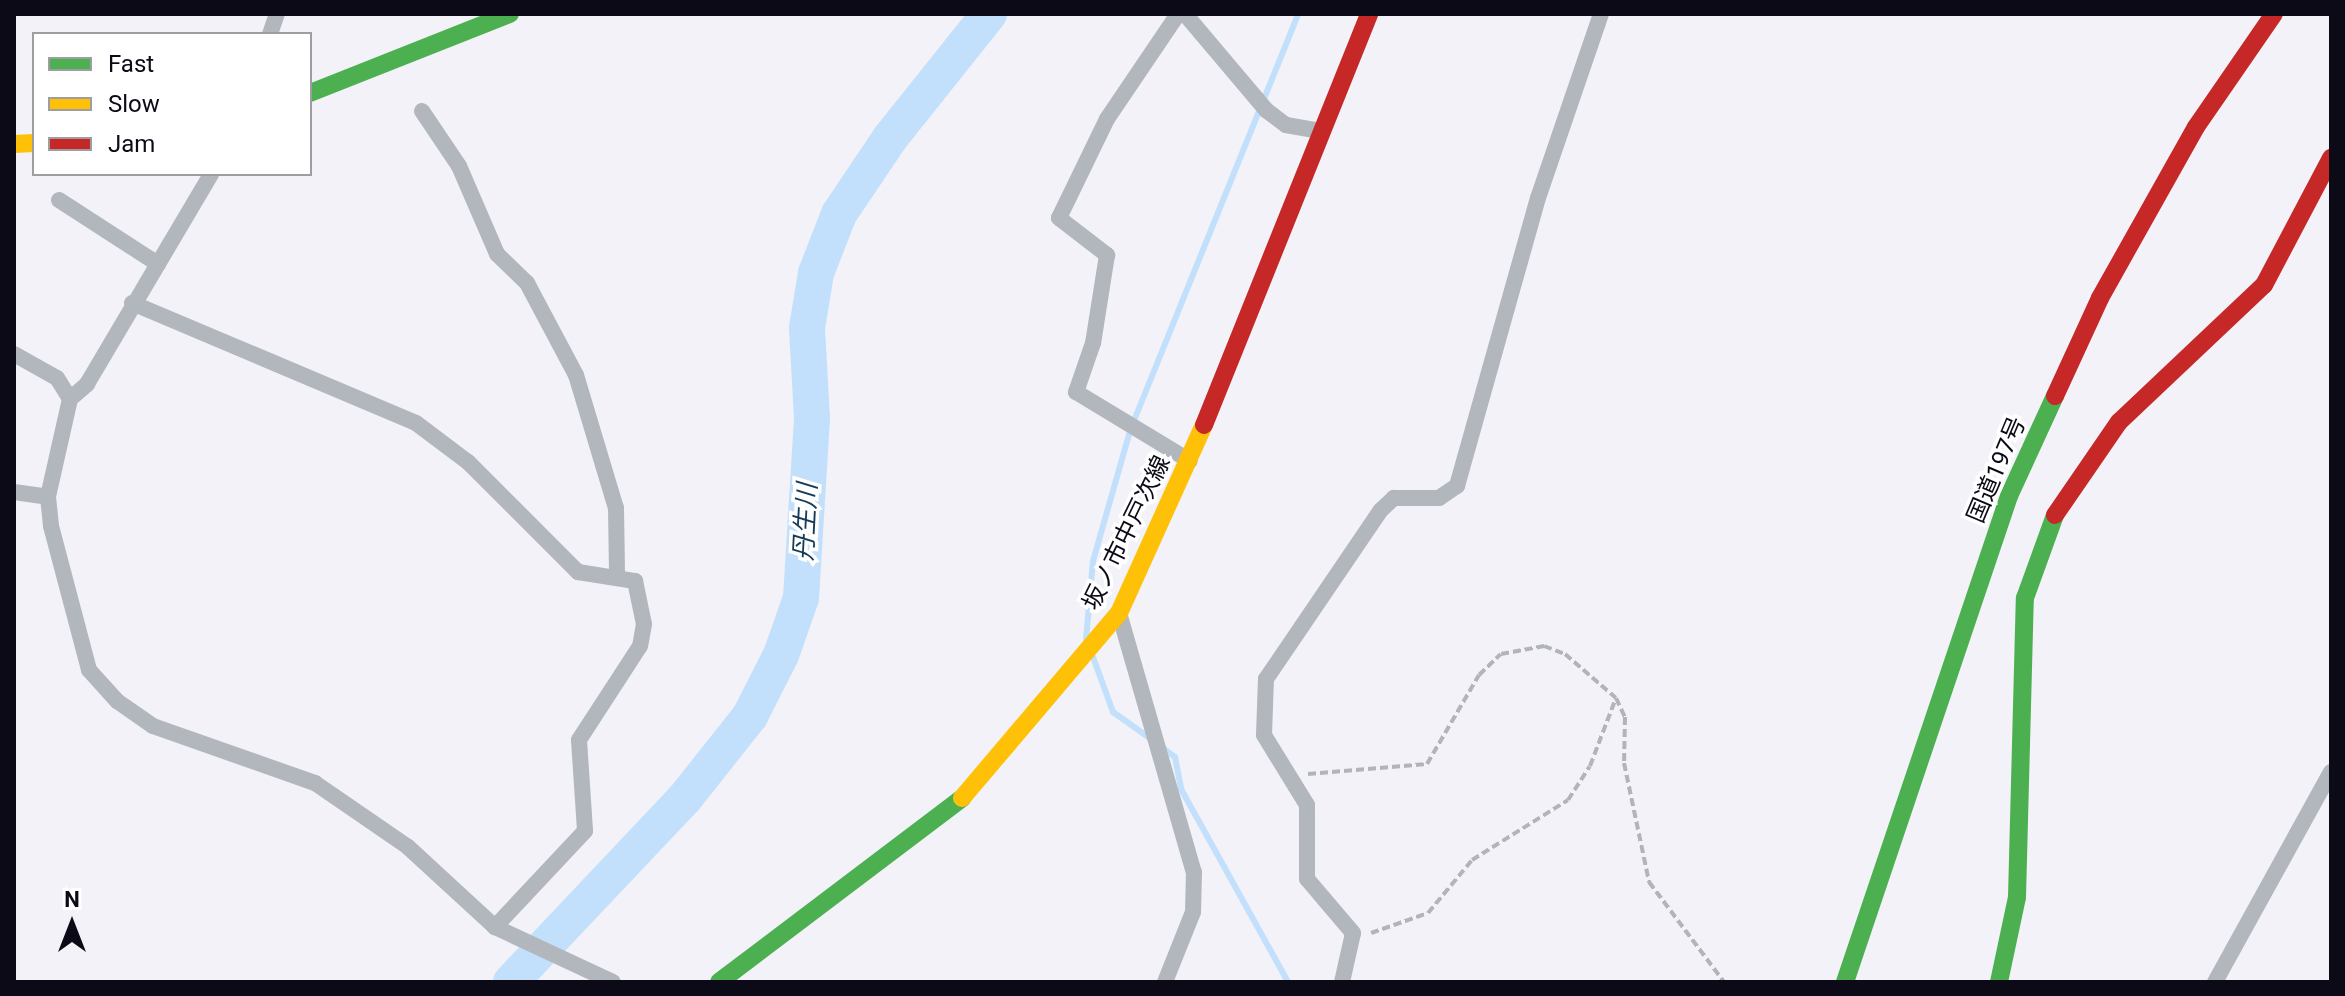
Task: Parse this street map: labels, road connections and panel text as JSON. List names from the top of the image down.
{
  "streets": {
    "main road": ["国道197号", "坂ノ市中戸次線"]
  },
  "water": ["丹生川"],
  "legend": ["Fast", "Slow", "Jam"],
  "north": "top"
}
